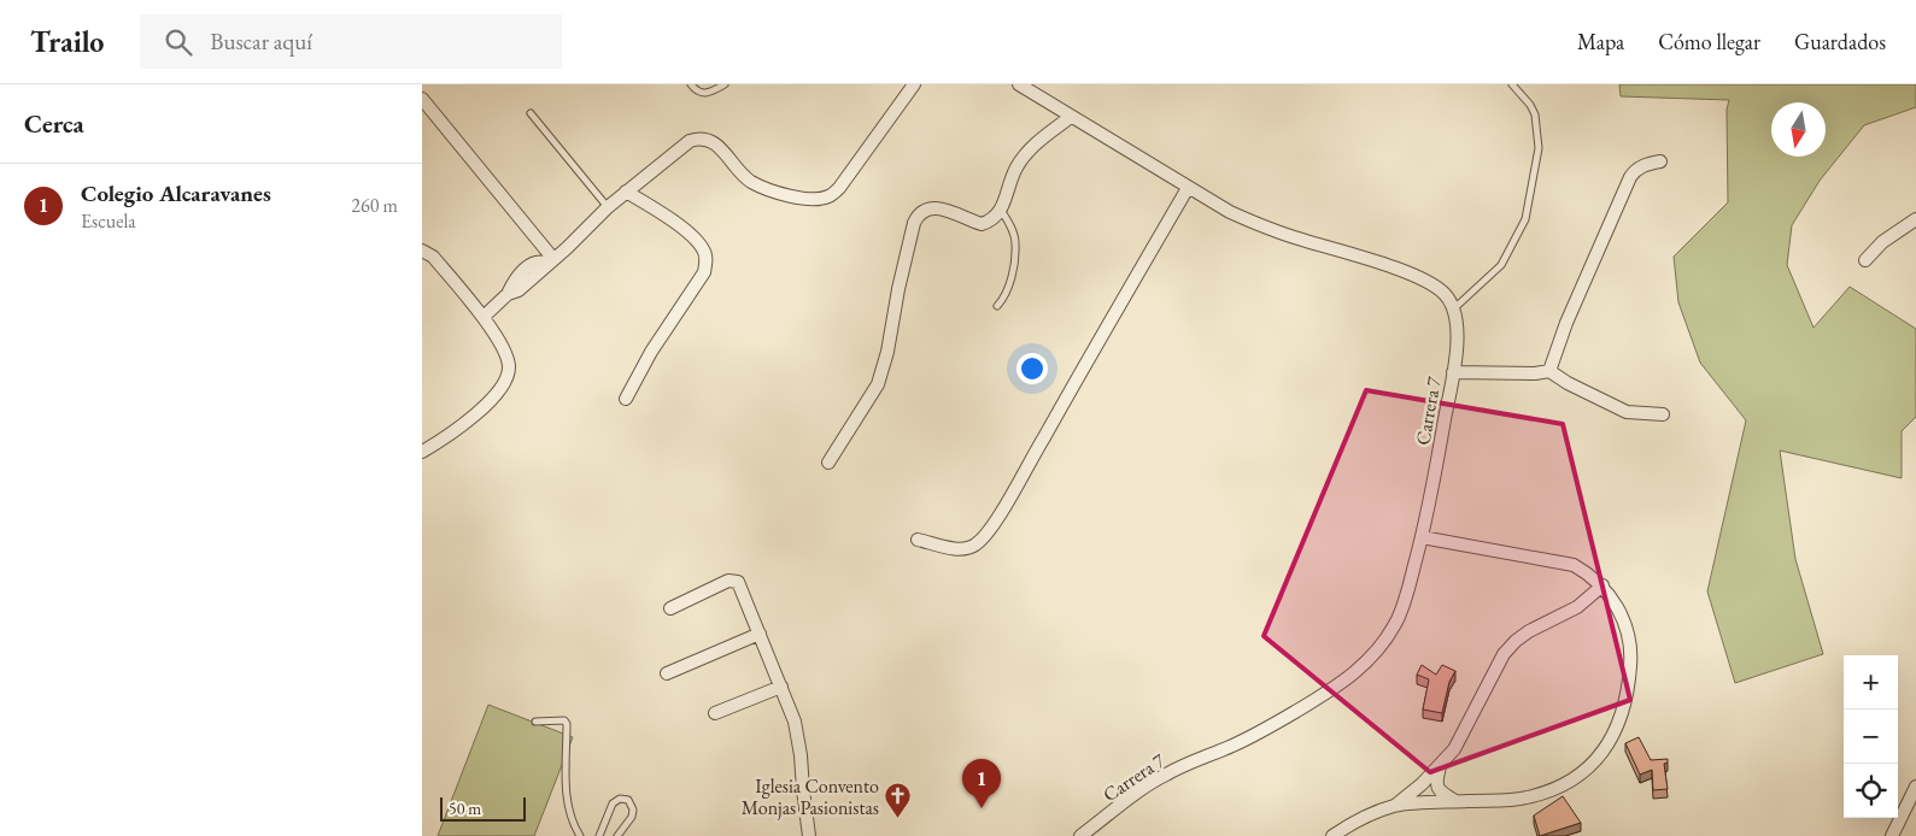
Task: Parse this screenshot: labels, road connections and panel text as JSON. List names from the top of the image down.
{
  "streets": {
    "street": ["Carrera 7"]
  },
  "places": {
    "church": ["Iglesia Convento Monjas Pasionistas"]
  },
  "scale_bar": "50 m",
  "north": "bottom",
  "page": {
    "header": "Trailo",
    "search": "Buscar aquí",
    "nav": ["Mapa", "Cómo llegar", "Guardados"],
    "heading": "Cerca",
    "list": [
      {
        "mark": "1",
        "name": "Colegio Alcaravanes",
        "note": "Escuela",
        "value": "260 m"
      }
    ],
    "map_buttons": ["+", "−"],
    "pins": "1",
    "scale": "50 m"
  }
}
